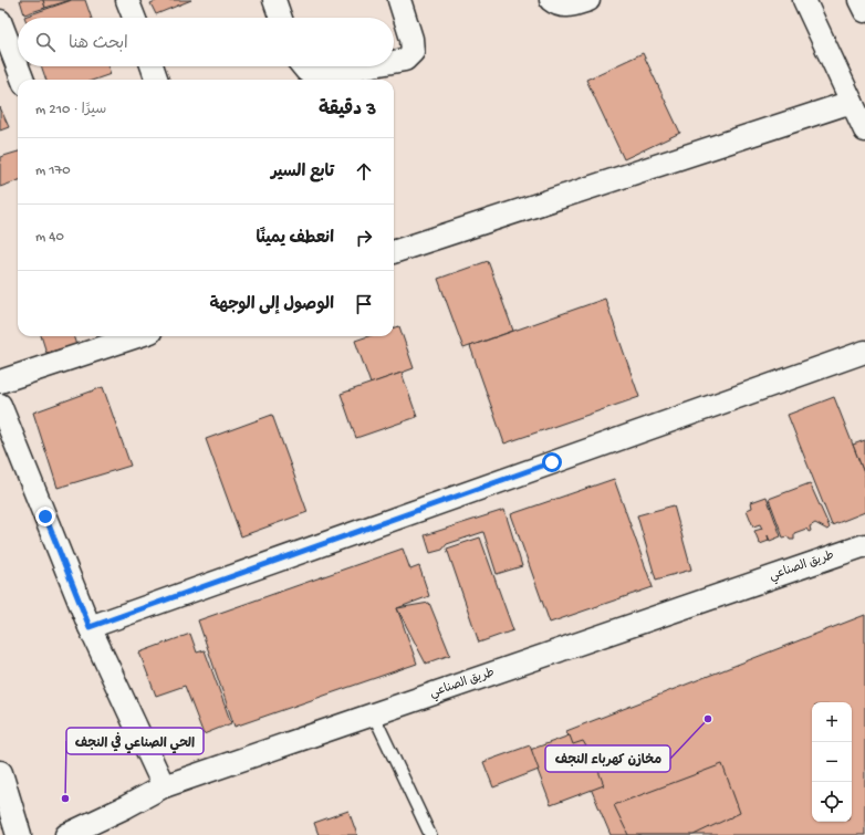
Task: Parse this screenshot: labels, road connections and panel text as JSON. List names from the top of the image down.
{
  "streets": {
    "street": ["طريق الصناعي"]
  },
  "places": ["مخازن كهرباء النجف", "الحي الصناعي في النجف"],
  "page": {
    "search": "ابحث هنا",
    "heading": ["3 دقيقة", "سيرًا · 210 m"],
    "list": [
      ["تابع السير", "170 m"],
      ["انعطف يمينًا", "40 m"],
      "الوصول إلى الوجهة"
    ],
    "map_buttons": ["+", "−"]
  }
}
